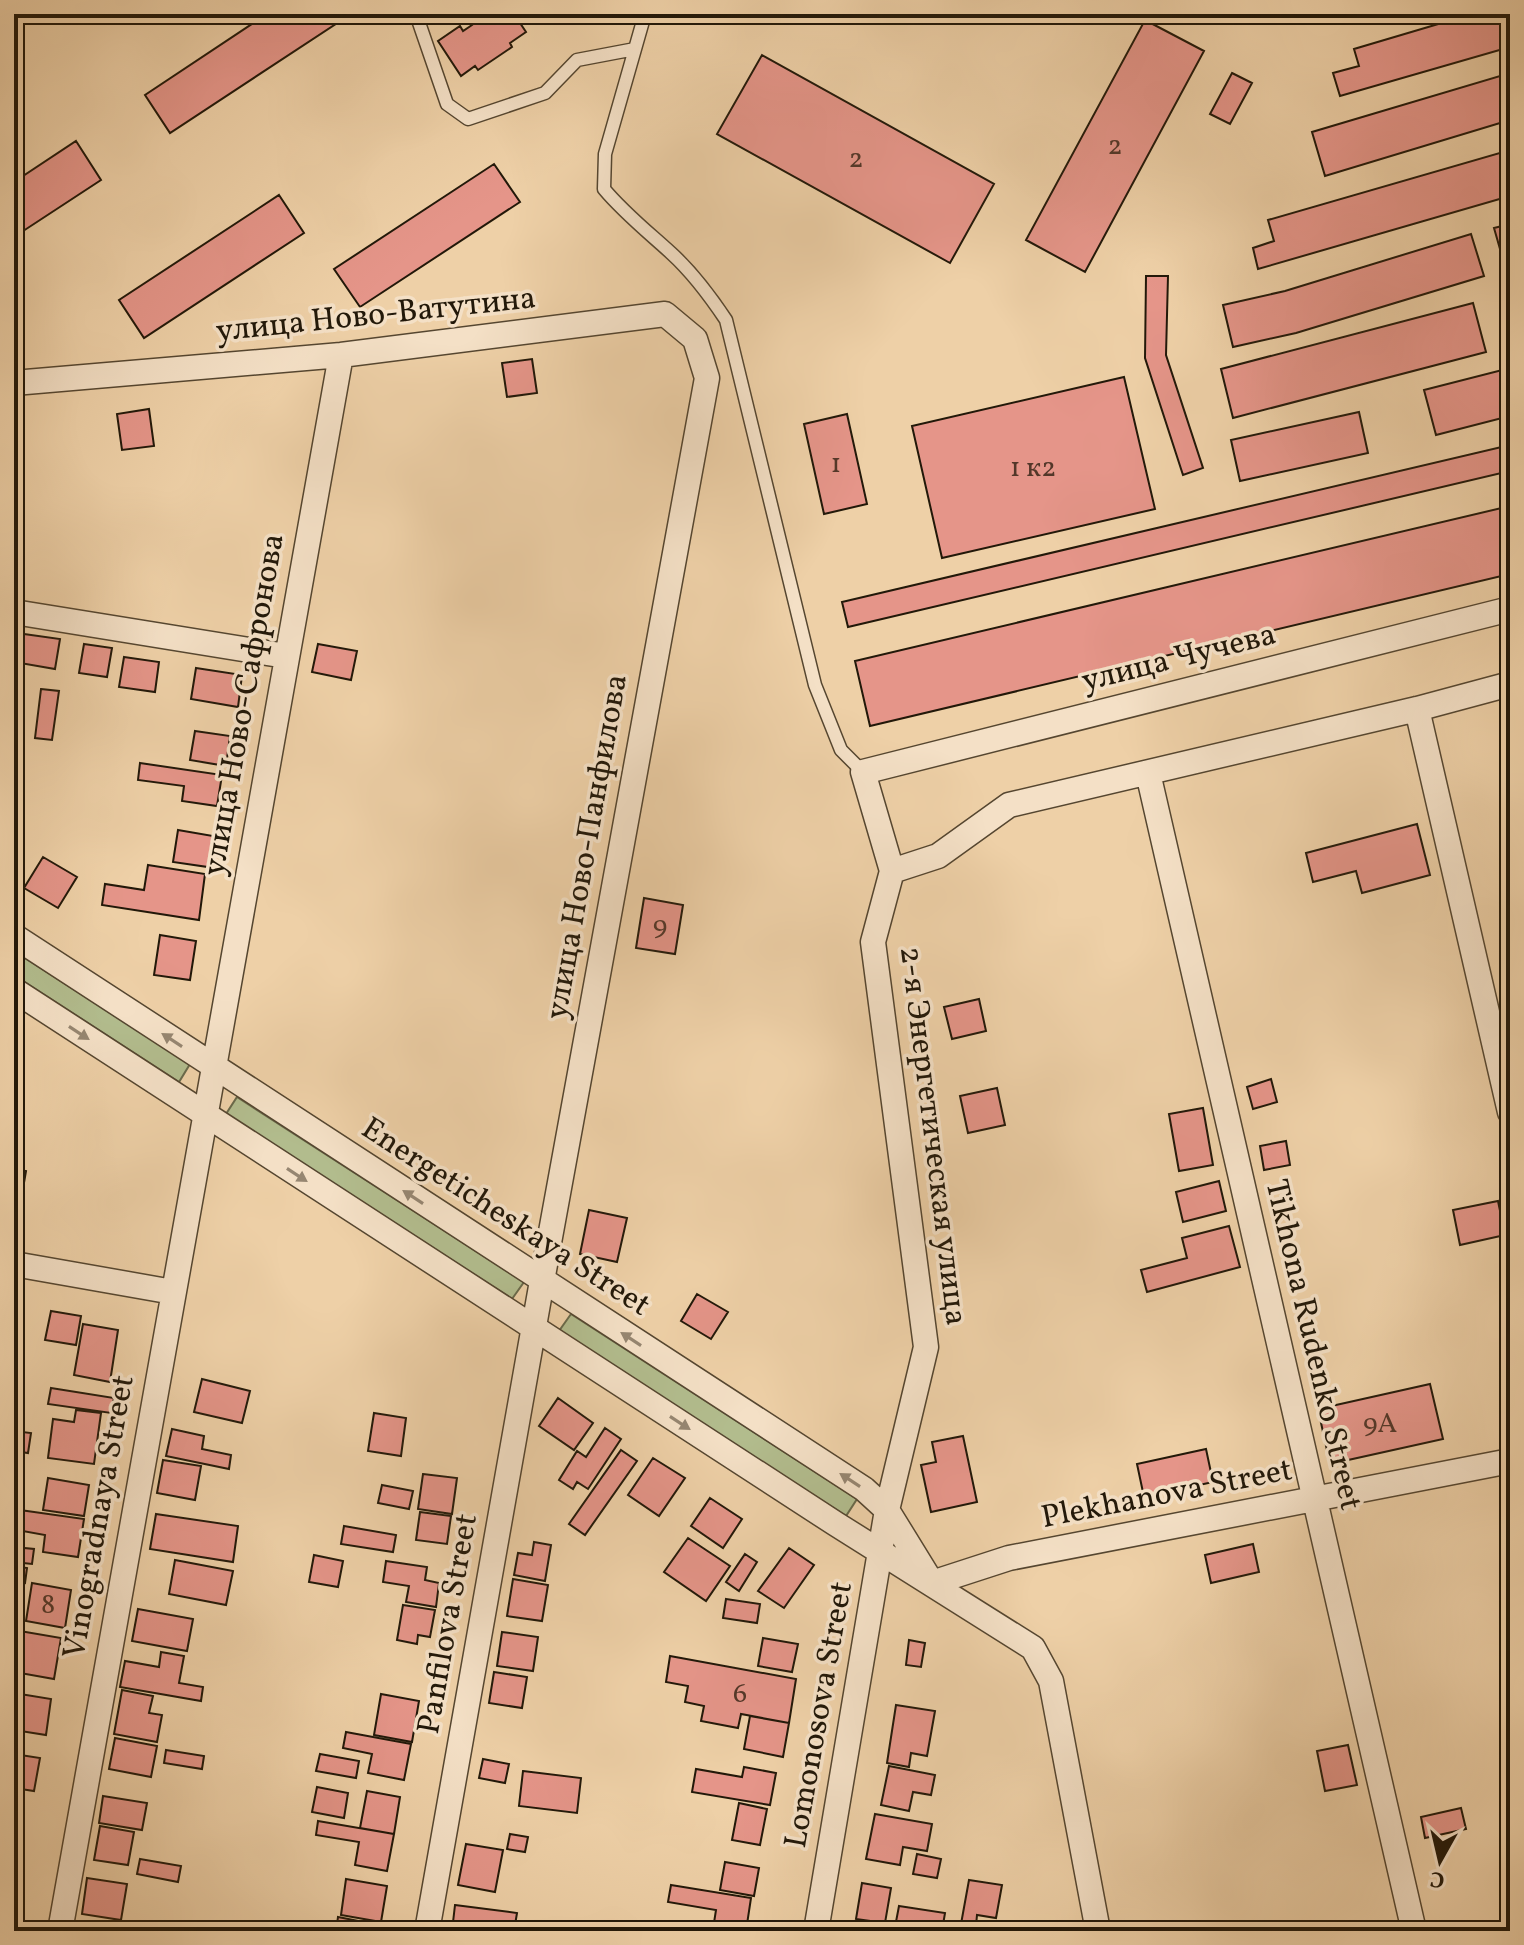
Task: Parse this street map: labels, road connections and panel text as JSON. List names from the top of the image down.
{
  "streets": {
    "street": [
      "улица Ново-Ватутина",
      "улица Чучева",
      "улица Ново-Сафронова",
      "улица Ново-Панфилова",
      "2-я Энергетическая улица",
      "Energeticheskaya Street",
      "Tikhona Rudenko Street",
      "Plekhanova Street",
      "Vinogradnaya Street",
      "Panfilova Street",
      "Lomonosova Street"
    ]
  },
  "crossings": [
    ["улица Ново-Ватутина", "улица Ново-Сафронова"],
    ["улица Ново-Ватутина", "улица Ново-Панфилова"],
    ["улица Ново-Сафронова", "Energeticheskaya Street"],
    ["улица Ново-Сафронова", "Vinogradnaya Street"],
    ["улица Ново-Панфилова", "Energeticheskaya Street"],
    ["улица Ново-Панфилова", "Panfilova Street"],
    ["2-я Энергетическая улица", "Energeticheskaya Street"],
    ["2-я Энергетическая улица", "Lomonosova Street"],
    ["Energeticheskaya Street", "Plekhanova Street"],
    ["Energeticheskaya Street", "Vinogradnaya Street"],
    ["Energeticheskaya Street", "Panfilova Street"],
    ["Energeticheskaya Street", "Lomonosova Street"],
    ["Tikhona Rudenko Street", "Plekhanova Street"]
  ],
  "house_numbers": [
    "2",
    "2",
    "1",
    "1 к2",
    "9",
    "9А",
    "8",
    "6"
  ],
  "north": "bottom"
}
